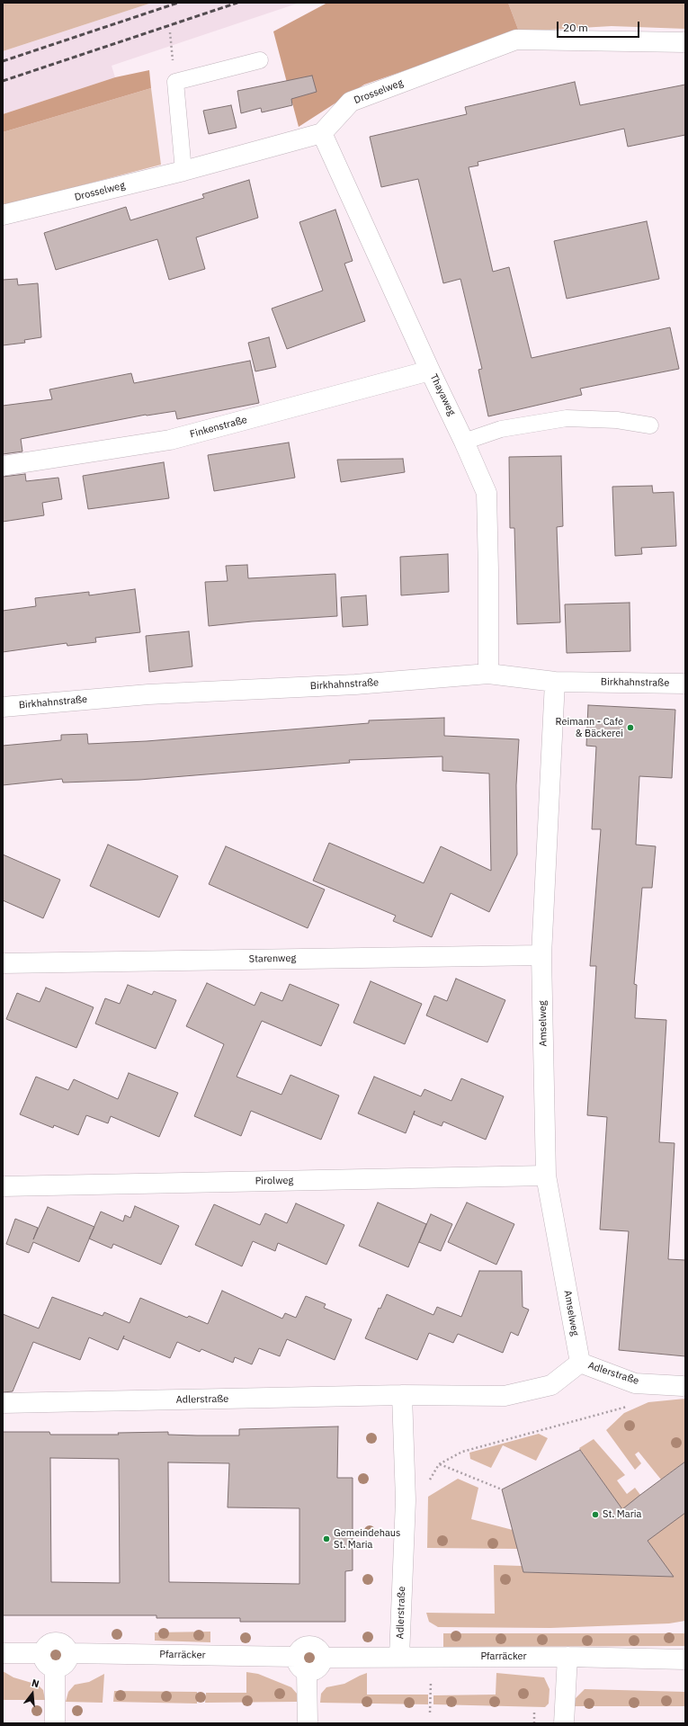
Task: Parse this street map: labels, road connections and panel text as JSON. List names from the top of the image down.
{
  "streets": {
    "street": [
      "Drosselweg",
      "Thayaweg",
      "Finkenstraße",
      "Birkhahnstraße",
      "Starenweg",
      "Amselweg",
      "Pirolweg",
      "Adlerstraße",
      "Pfarräcker"
    ]
  },
  "crossings": [
    ["Drosselweg", "Thayaweg"],
    ["Thayaweg", "Finkenstraße"],
    ["Thayaweg", "Birkhahnstraße"],
    ["Birkhahnstraße", "Amselweg"],
    ["Starenweg", "Amselweg"],
    ["Amselweg", "Pirolweg"],
    ["Amselweg", "Adlerstraße"],
    ["Adlerstraße", "Pfarräcker"]
  ],
  "places": ["Reimann - Cafe & Bäckerei", "St. Maria", "Gemeindehaus St. Maria"],
  "scale_bar": "20 m",
  "north": "top"
}
